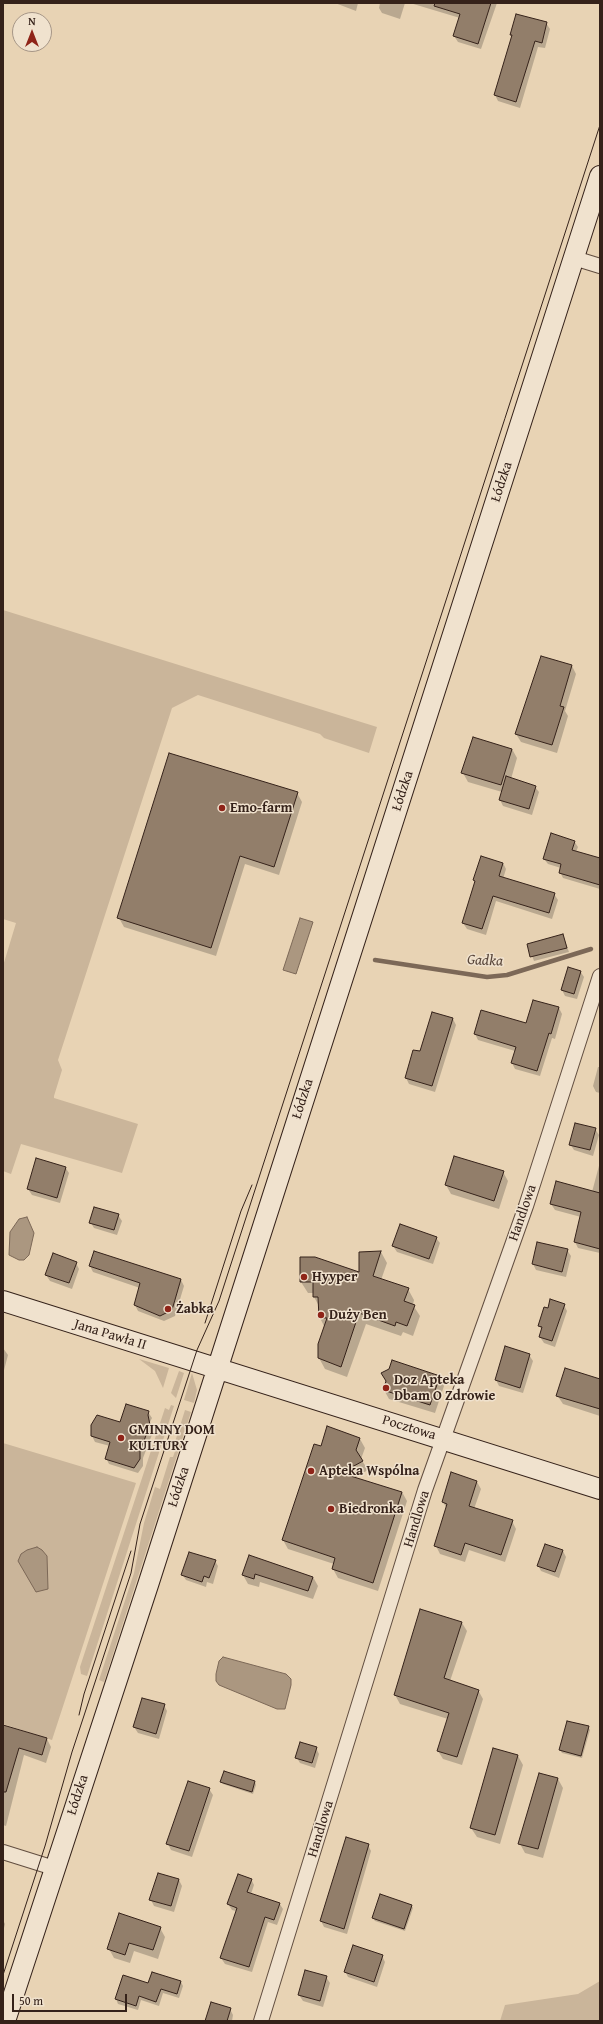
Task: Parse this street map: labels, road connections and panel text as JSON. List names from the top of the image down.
{
  "streets": {
    "main road": ["Łódzka", "Jana Pawła II", "Pocztowa"],
    "street": ["Handlowa"]
  },
  "crossings": [
    ["Łódzka", "Jana Pawła II"],
    ["Łódzka", "Pocztowa"],
    ["Handlowa", "Pocztowa"],
    ["Jana Pawła II", "Pocztowa"]
  ],
  "water": ["Gadka"],
  "places": [
    "Emo-farm",
    "Hyyper",
    "Żabka",
    "Duży Ben",
    "Doz Apteka Dbam O Zdrowie",
    "GMINNY DOM KULTURY",
    "Apteka Wspólna",
    "Biedronka"
  ],
  "scale_bar": "50 m",
  "north": "top"
}
